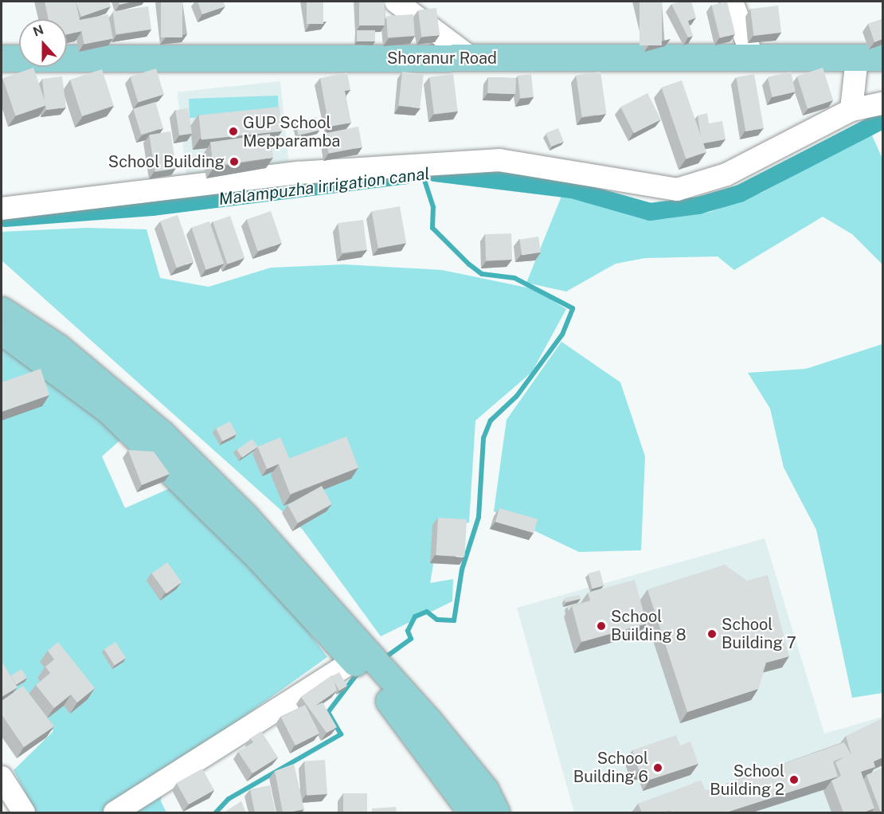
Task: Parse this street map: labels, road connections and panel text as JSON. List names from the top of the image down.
{
  "streets": {
    "main road": ["Shoranur Road"]
  },
  "water": ["Malampuzha irrigation canal"],
  "places": [
    "GUP School Mepparamba",
    "School Building",
    "School Building 8",
    "School Building 7",
    "School Building 6",
    "School Building 2"
  ],
  "north": "top"
}
